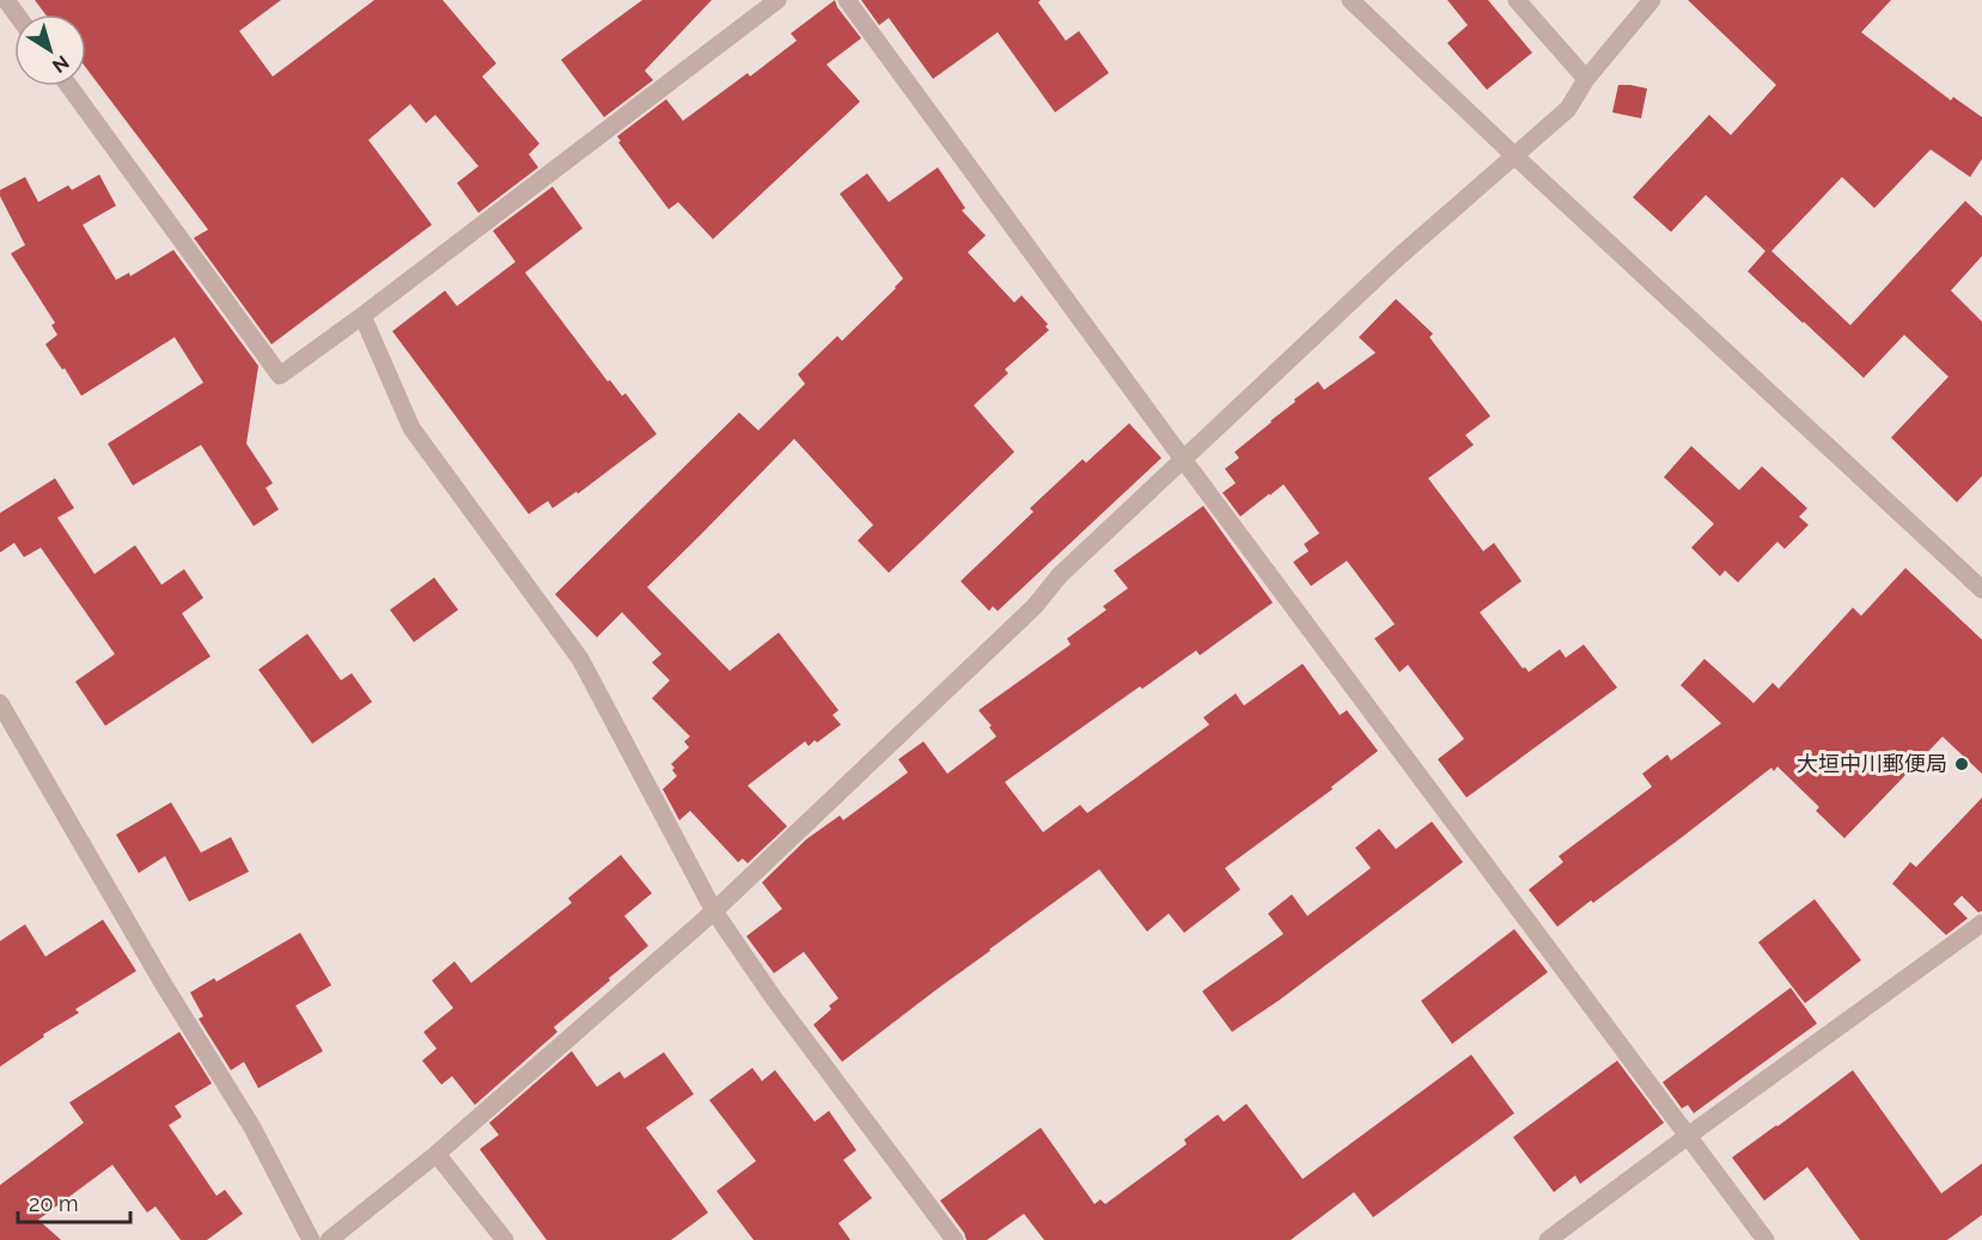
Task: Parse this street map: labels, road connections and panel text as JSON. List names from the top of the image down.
{
  "places": ["大垣中川郵便局"],
  "scale_bar": "20 m",
  "north": "bottom right"
}
